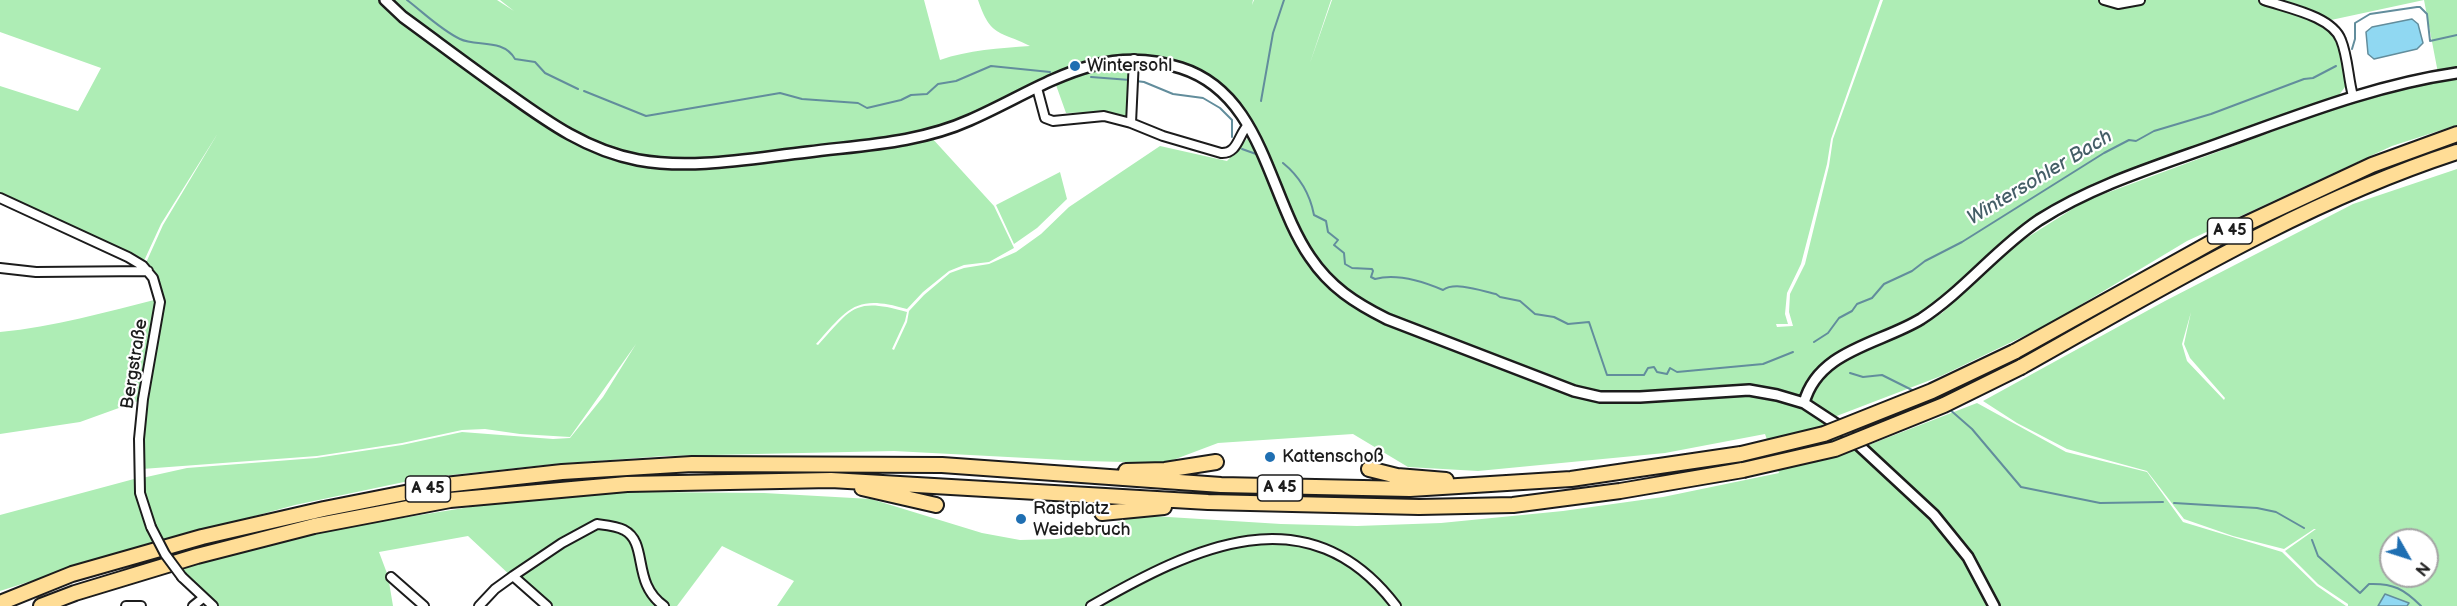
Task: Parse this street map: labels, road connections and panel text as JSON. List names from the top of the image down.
{
  "streets": {
    "highway": ["A 45"],
    "street": ["Bergstraße"]
  },
  "water": ["Wintersohler Bach"],
  "places": ["Wintersohl", "Kattenschoß", "Rastplatz Weidebruch"],
  "north": "bottom right"
}
